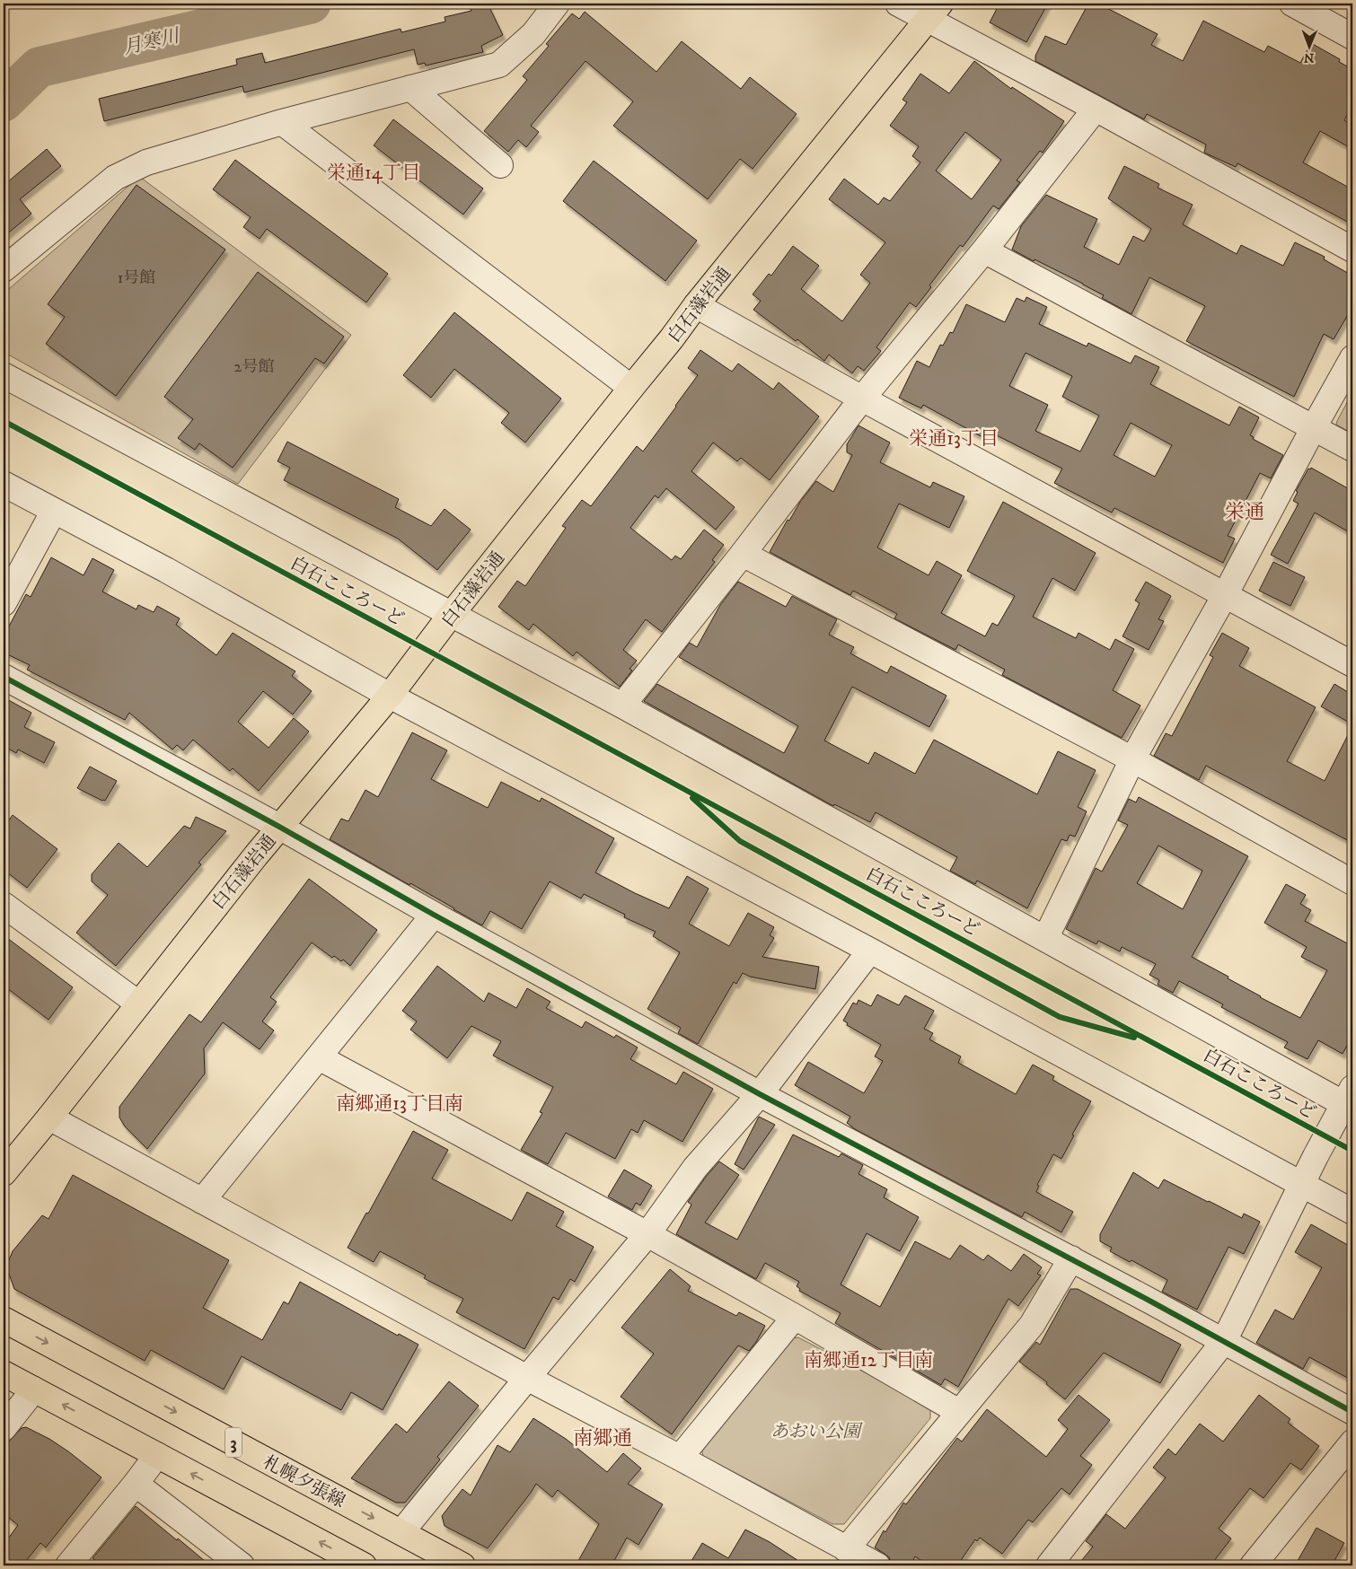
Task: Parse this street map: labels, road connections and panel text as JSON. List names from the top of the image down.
{
  "streets": {
    "main road": ["白石藻岩通", "3", "札幌夕張線"],
    "cycle path": ["白石こころーど"]
  },
  "districts": [
    "栄通14丁目",
    "栄通13丁目",
    "栄通",
    "南郷通13丁目南",
    "南郷通12丁目南",
    "南郷通"
  ],
  "water": ["月寒川"],
  "parks": ["あおい公園"],
  "house_numbers": ["1号館", "2号館"],
  "north": "bottom"
}
